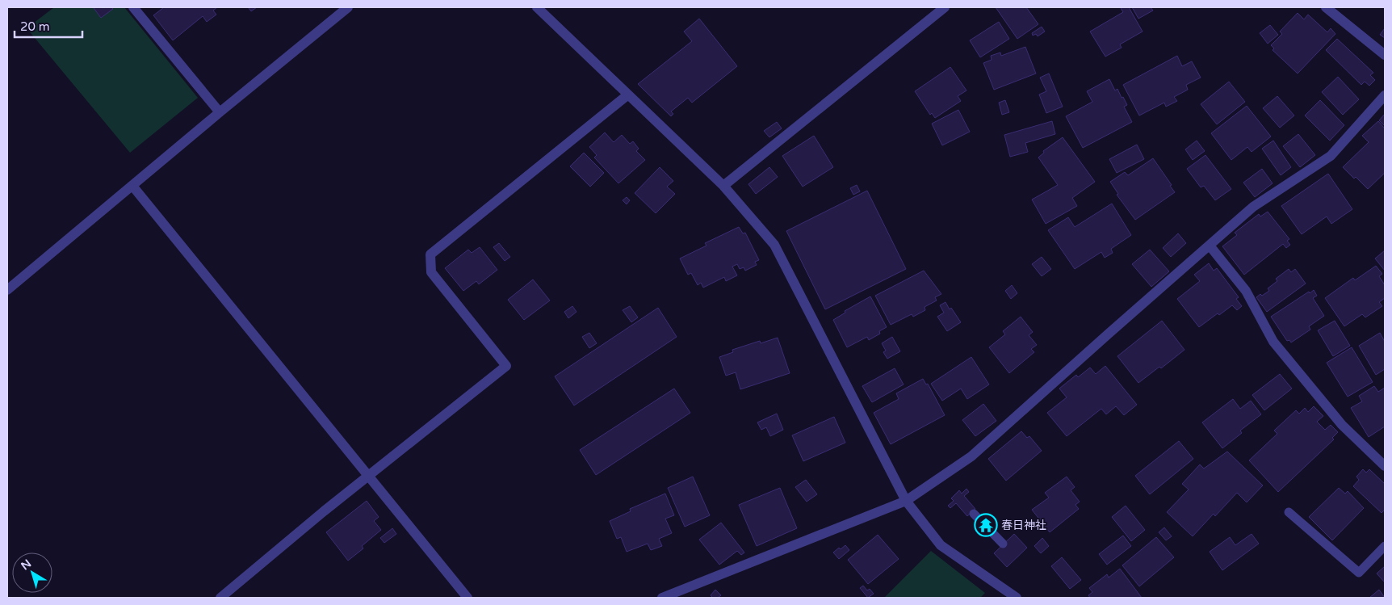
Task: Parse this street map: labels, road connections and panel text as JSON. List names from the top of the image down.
{
  "places": {
    "temple": ["春日神社"]
  },
  "scale_bar": "20 m",
  "north": "top left"
}
